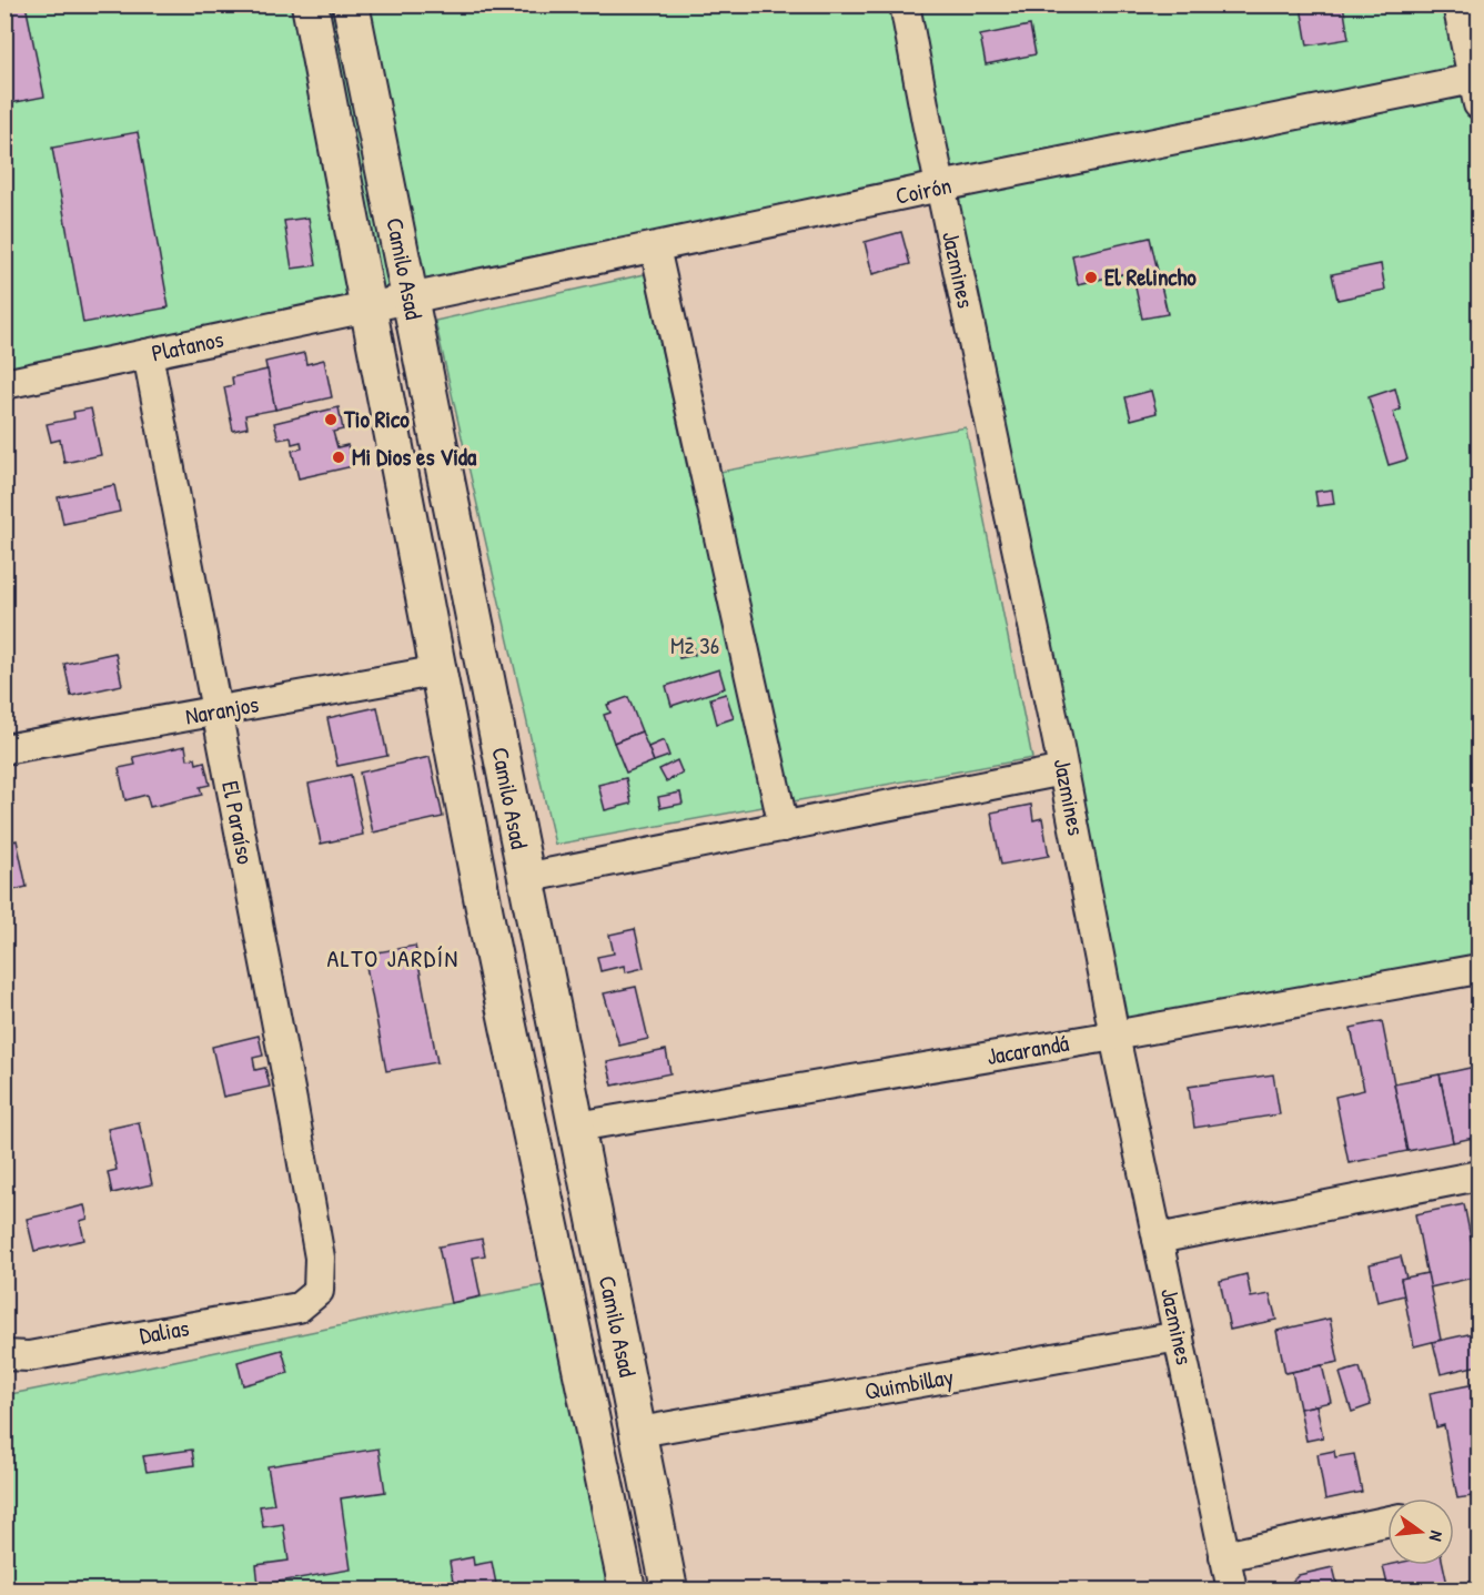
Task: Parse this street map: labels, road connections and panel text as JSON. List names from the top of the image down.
{
  "streets": {
    "street": [
      "Coirón",
      "Camilo Asad",
      "Jazmines",
      "Platanos",
      "Naranjos",
      "El Paraíso",
      "Jacarandá",
      "Dalias",
      "Quimbillay"
    ]
  },
  "crossings": [
    ["Coirón", "Camilo Asad"],
    ["Coirón", "Jazmines"],
    ["Coirón", "Platanos"],
    ["Camilo Asad", "Platanos"],
    ["Camilo Asad", "Naranjos"],
    ["Camilo Asad", "Jacarandá"],
    ["Camilo Asad", "Quimbillay"],
    ["Jazmines", "Jacarandá"],
    ["Jazmines", "Quimbillay"],
    ["Platanos", "El Paraíso"],
    ["Naranjos", "El Paraíso"],
    ["El Paraíso", "Dalias"]
  ],
  "districts": ["ALTO JARDÍN"],
  "parks": ["Mz 36"],
  "places": ["El Relincho", "Tio Rico", "Mi Dios es Vida"],
  "north": "right"
}
